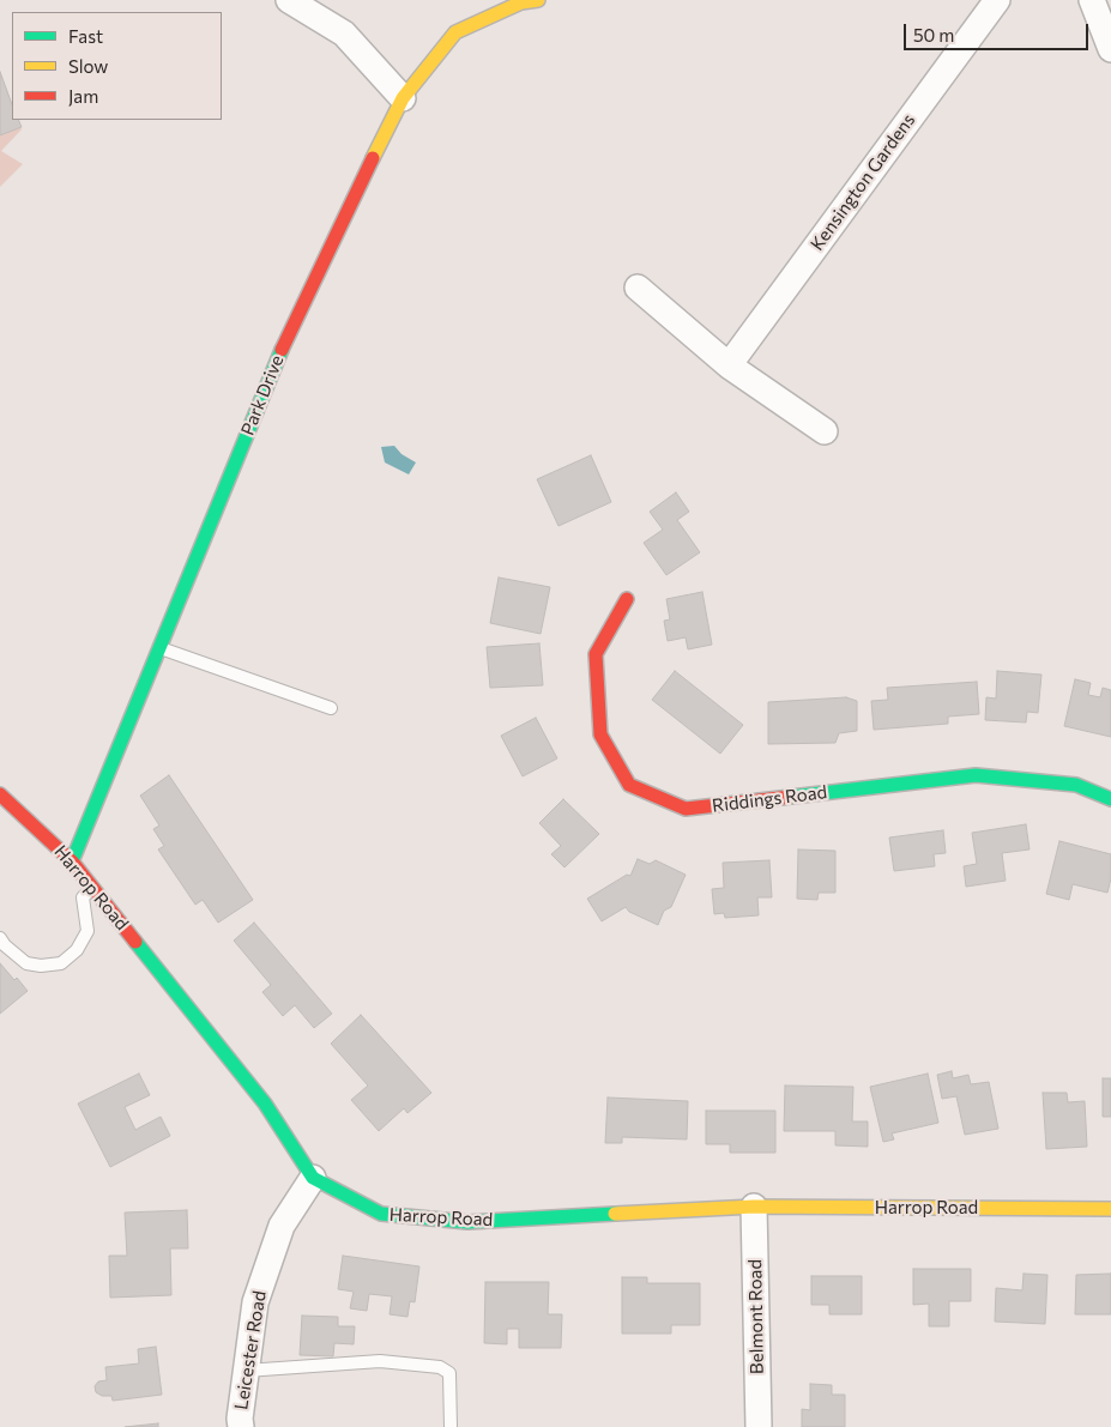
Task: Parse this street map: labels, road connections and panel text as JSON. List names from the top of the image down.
{
  "streets": {
    "street": [
      "Kensington Gardens",
      "Park Drive",
      "Riddings Road",
      "Harrop Road",
      "Belmont Road",
      "Leicester Road"
    ]
  },
  "crossings": [
    ["Park Drive", "Harrop Road"],
    ["Harrop Road", "Belmont Road"],
    ["Harrop Road", "Leicester Road"]
  ],
  "legend": ["Fast", "Slow", "Jam"],
  "scale_bar": "50 m"
}
